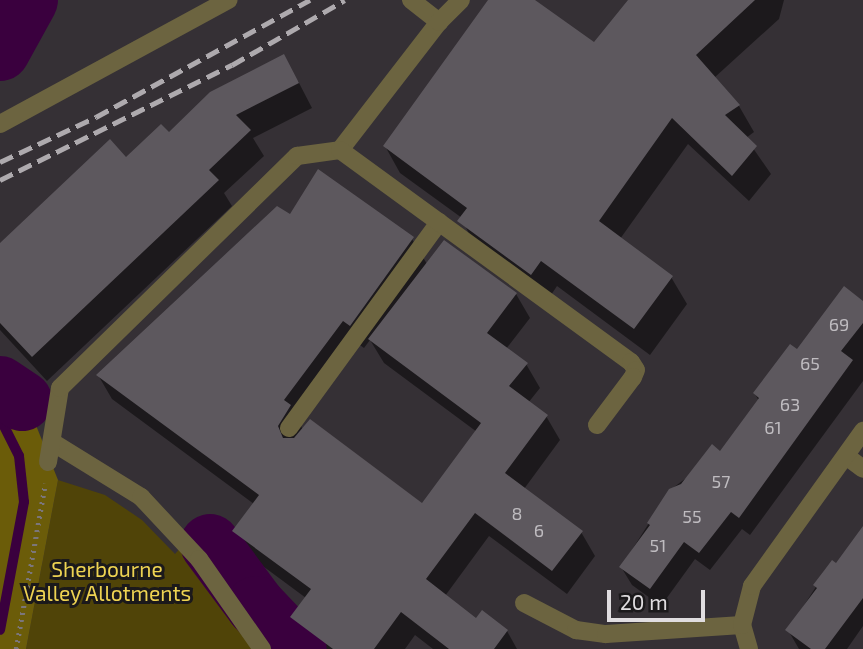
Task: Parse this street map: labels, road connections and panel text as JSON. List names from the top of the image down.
{
  "parks": ["Sherbourne Valley Allotments"],
  "house_numbers": [
    "69",
    "65",
    "63",
    "61",
    "57",
    "8",
    "55",
    "6",
    "51"
  ],
  "scale_bar": "20 m"
}
